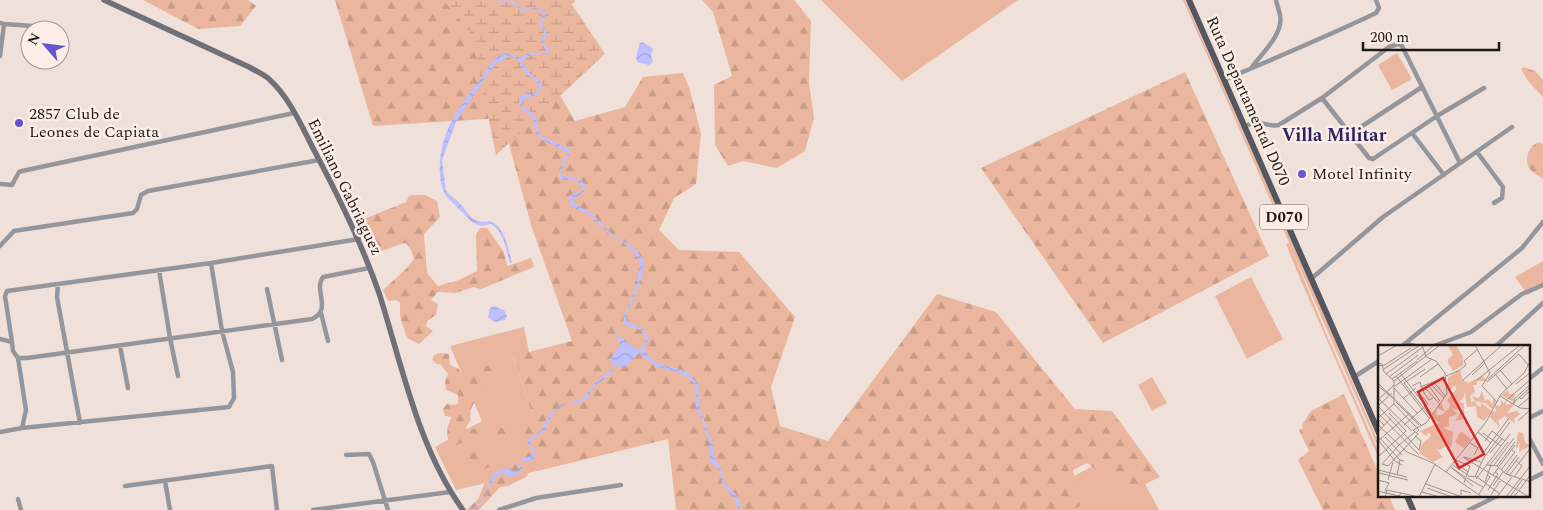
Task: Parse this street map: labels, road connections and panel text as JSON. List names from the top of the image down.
{
  "streets": {
    "main road": ["Ruta Departamental D070", "Emiliano Gabriaguez", "D070"]
  },
  "districts": ["Villa Militar"],
  "places": ["2857 Club de Leones de Capiata", "Motel Infinity"],
  "scale_bar": "200 m",
  "north": "top left"
}
